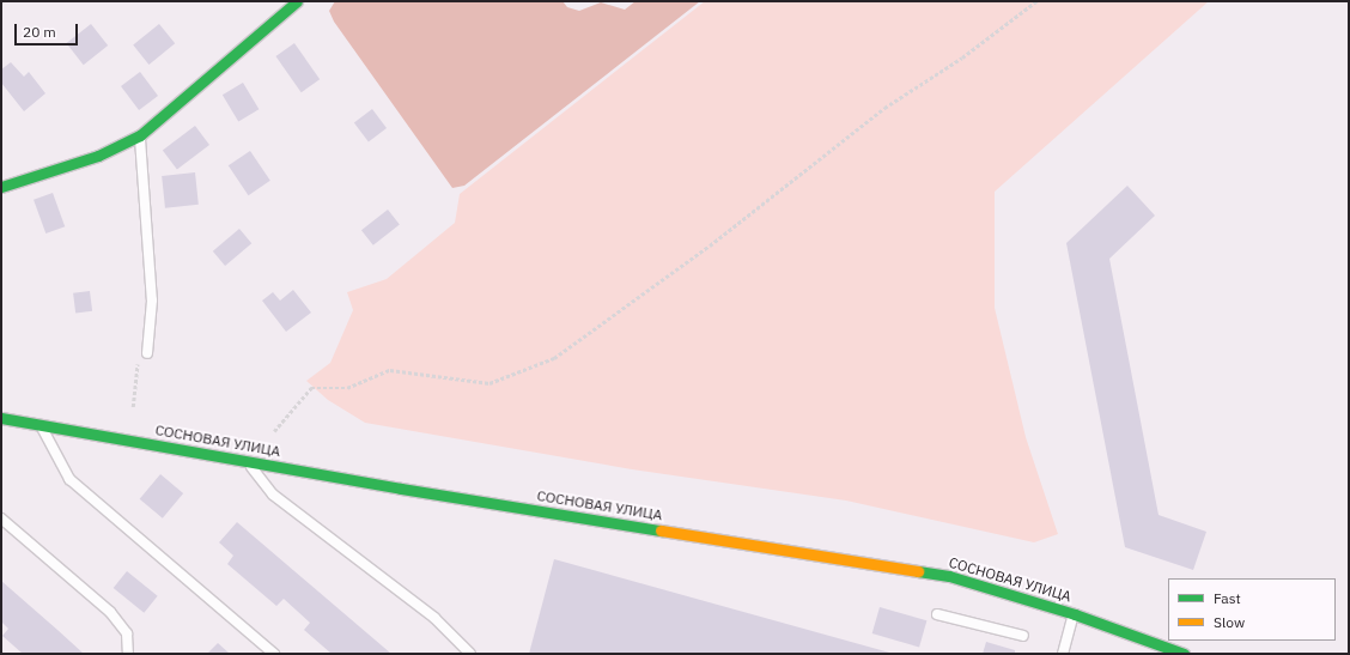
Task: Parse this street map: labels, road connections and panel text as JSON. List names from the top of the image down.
{
  "streets": {
    "street": ["СОСНОВАЯ УЛИЦА"]
  },
  "legend": ["Fast", "Slow"],
  "scale_bar": "20 m"
}
